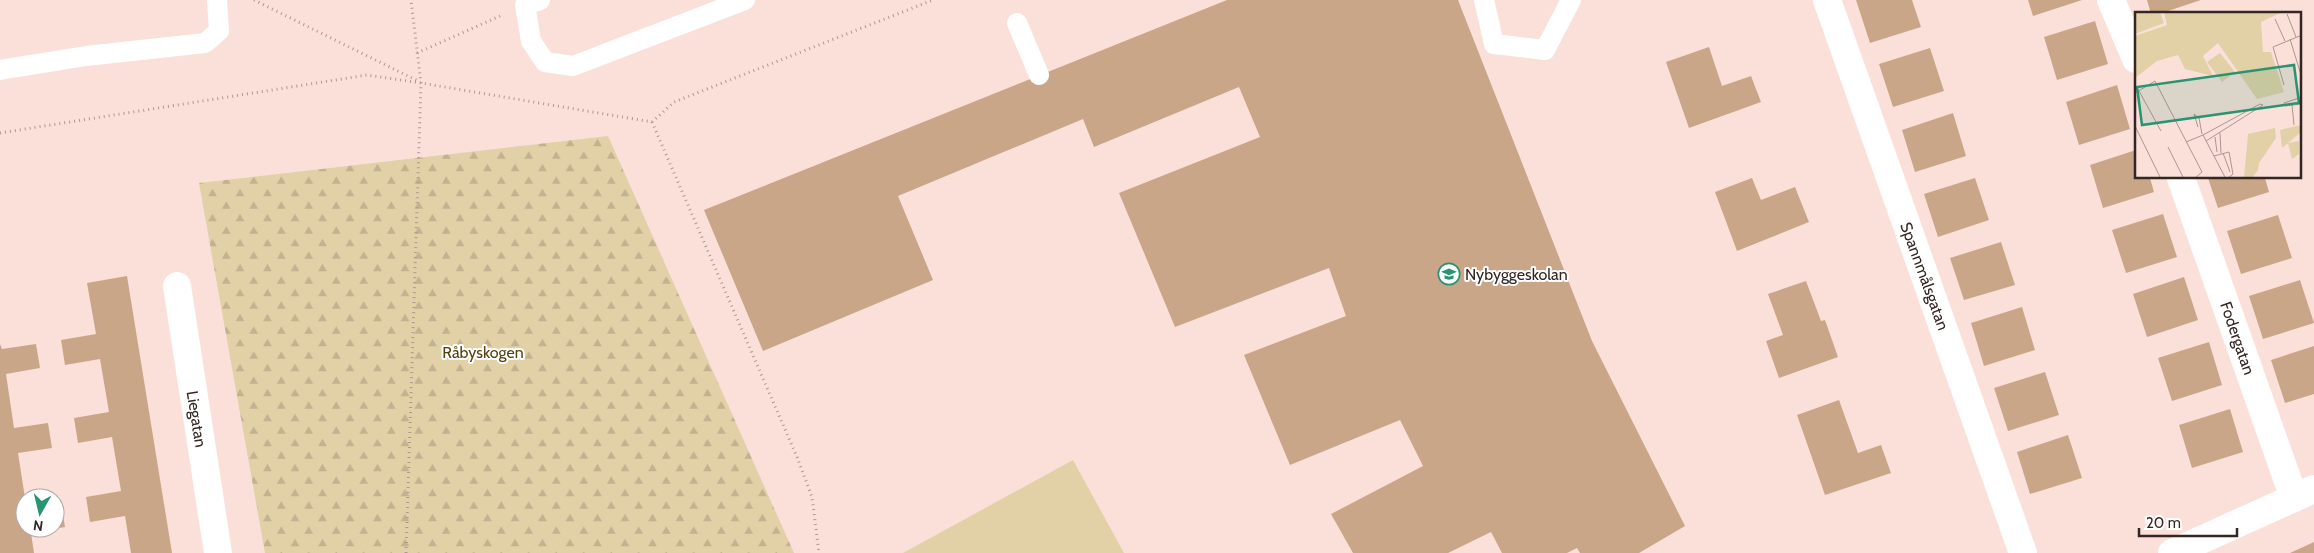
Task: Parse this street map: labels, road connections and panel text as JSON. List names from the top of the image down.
{
  "streets": {
    "street": ["Spannmålsgatan", "Fodergatan", "Liegatan"]
  },
  "parks": ["Råbyskogen"],
  "places": {
    "school or university": ["Nybyggeskolan"]
  },
  "scale_bar": "20 m",
  "north": "bottom"
}
